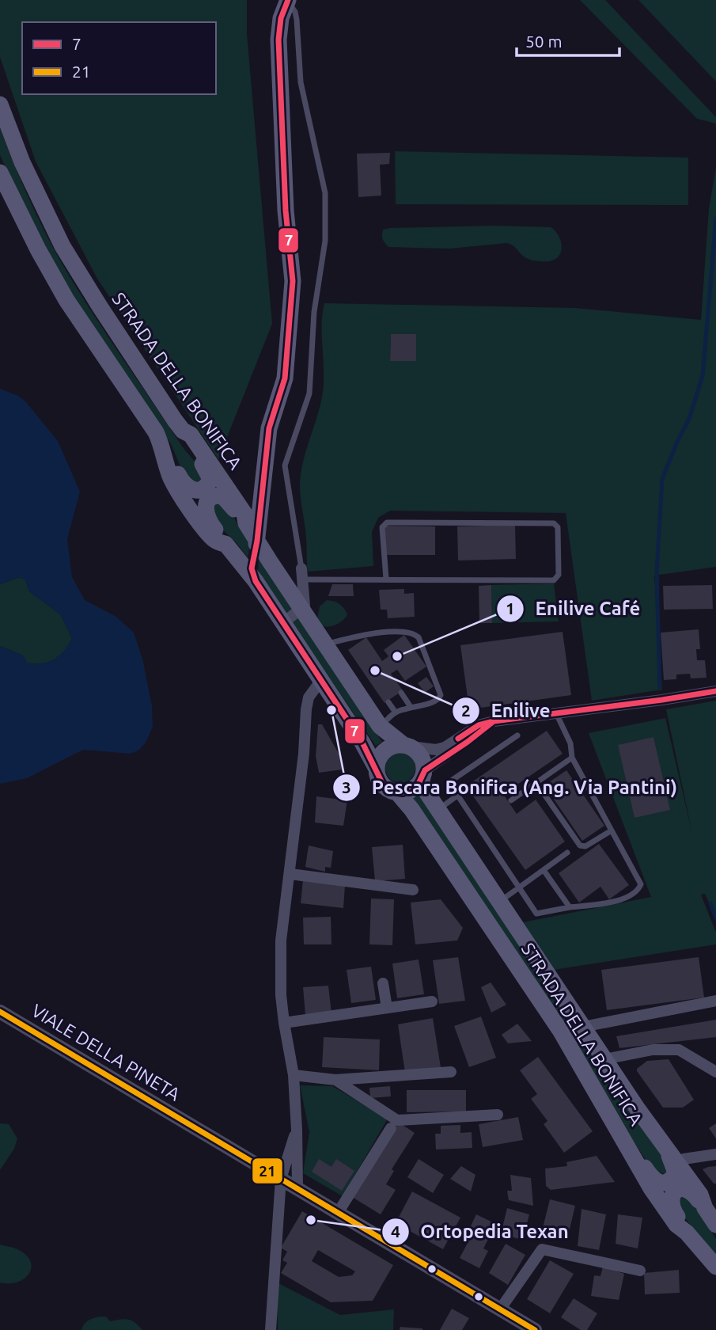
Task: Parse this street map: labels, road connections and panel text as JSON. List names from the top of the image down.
{
  "streets": {
    "main road": ["STRADA DELLA BONIFICA"],
    "street": ["VIALE DELLA PINETA"]
  },
  "places": [
    "Enilive Café",
    "Enilive",
    "Pescara Bonifica (Ang. Via Pantini)",
    "Ortopedia Texan"
  ],
  "lines": ["transit line 7", "transit line 21"],
  "legend": ["7", "21"],
  "scale_bar": "50 m"
}
